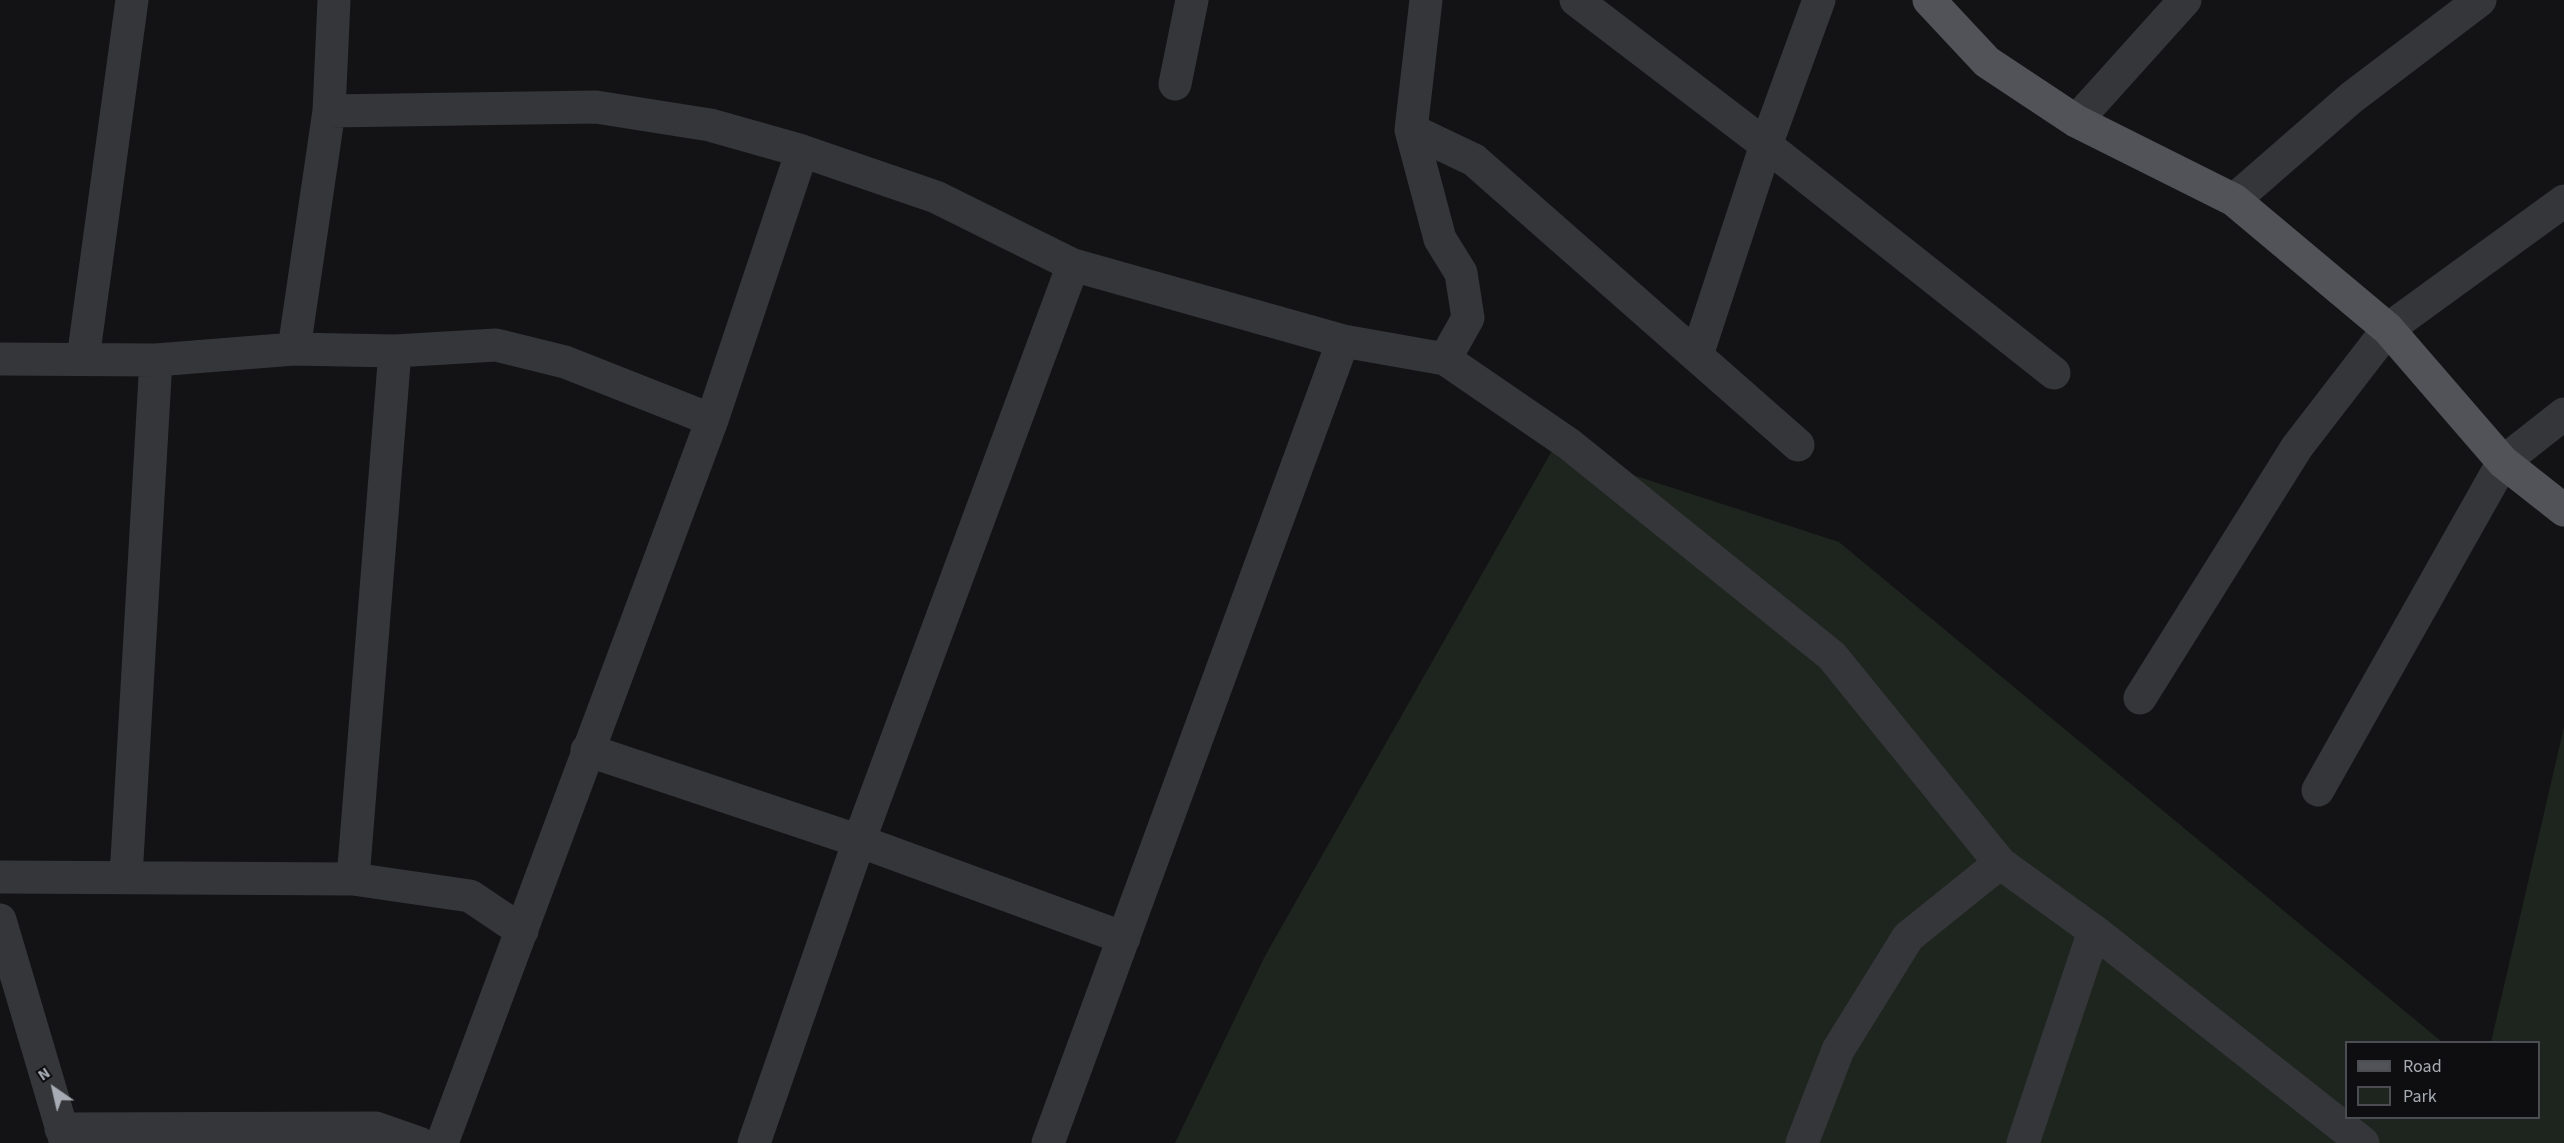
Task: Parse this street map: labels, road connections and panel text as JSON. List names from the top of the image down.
{
  "legend": ["Road", "Park"],
  "north": "top left"
}
